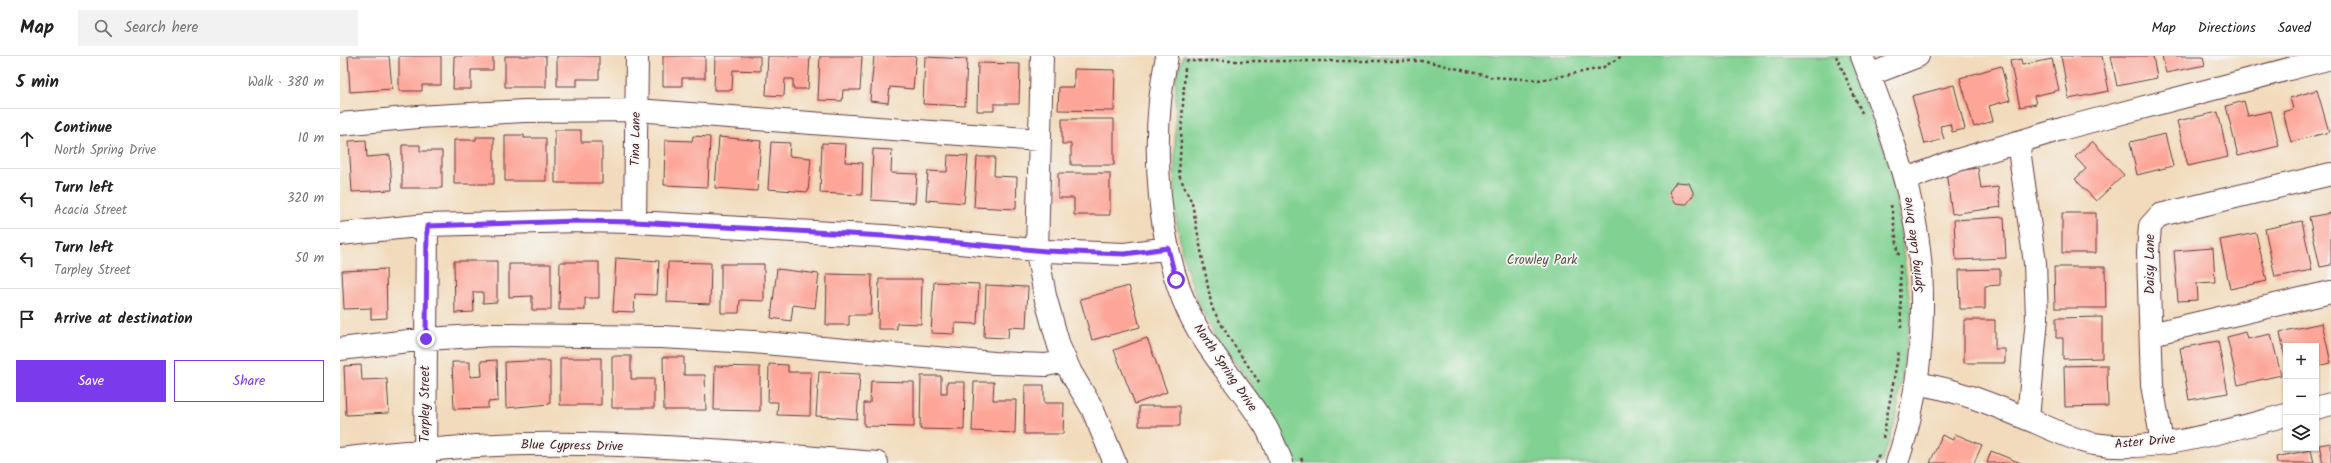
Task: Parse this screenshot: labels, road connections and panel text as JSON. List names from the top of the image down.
{
  "streets": {
    "street": [
      "Tina Lane",
      "Spring Lake Drive",
      "Daisy Lane",
      "North Spring Drive",
      "Tarpley Street",
      "Aster Drive",
      "Blue Cypress Drive"
    ]
  },
  "crossings": [
    ["Spring Lake Drive", "Aster Drive"],
    ["Daisy Lane", "Aster Drive"],
    ["Tarpley Street", "Blue Cypress Drive"]
  ],
  "parks": ["Crowley Park"],
  "page": {
    "header": "Map",
    "search": "Search here",
    "nav": ["Map", "Directions", "Saved"],
    "heading": ["5 min", "Walk · 380 m"],
    "list": [
      ["Continue", "North Spring Drive", "10 m"],
      ["Turn left", "Acacia Street", "320 m"],
      ["Turn left", "Tarpley Street", "50 m"],
      "Arrive at destination"
    ],
    "map_buttons": ["+", "−"],
    "buttons": ["Save", "Share"]
  }
}
